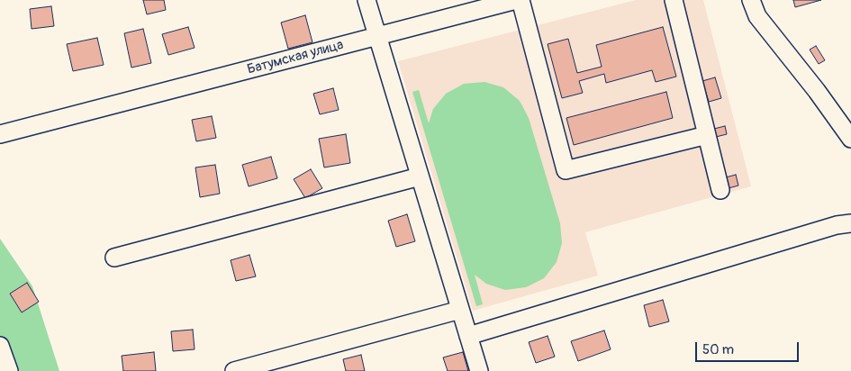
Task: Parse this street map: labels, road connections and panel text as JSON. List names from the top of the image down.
{
  "streets": {
    "street": ["Батумская улица"]
  },
  "scale_bar": "50 m"
}
